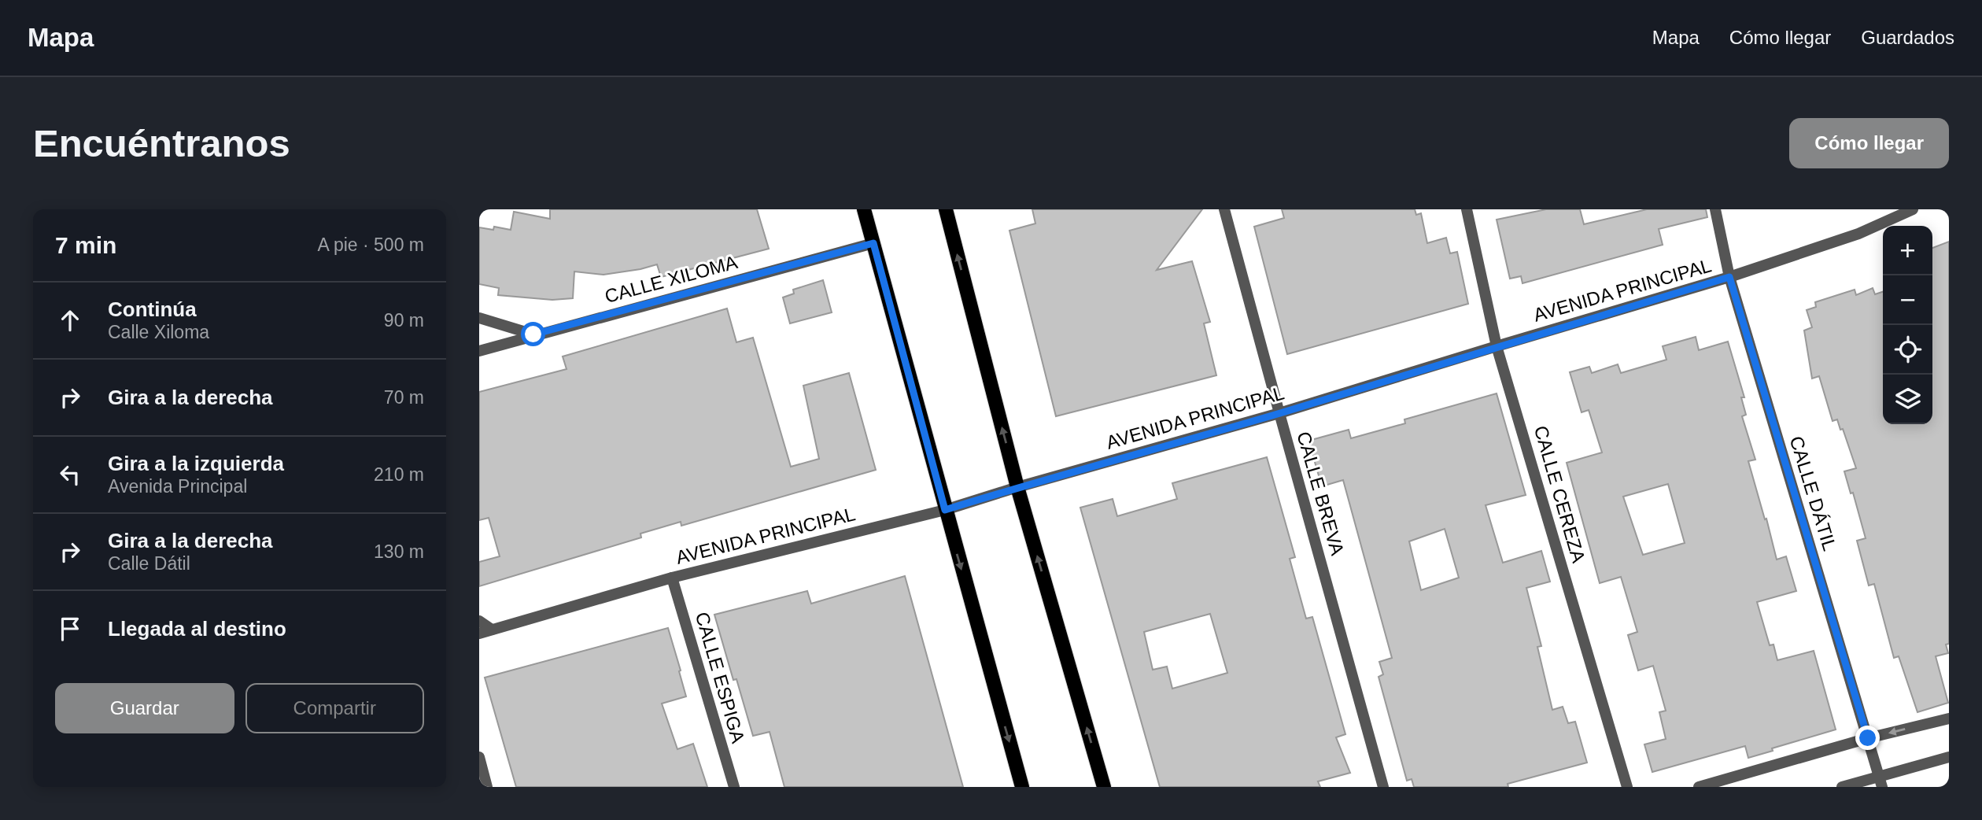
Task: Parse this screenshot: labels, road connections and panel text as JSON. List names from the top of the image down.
{
  "streets": {
    "street": [
      "CALLE XILOMA",
      "AVENIDA PRINCIPAL",
      "CALLE BREVA",
      "CALLE DÁTIL",
      "CALLE CEREZA",
      "CALLE ESPIGA"
    ]
  },
  "crossings": [
    ["AVENIDA PRINCIPAL", "CALLE BREVA"],
    ["AVENIDA PRINCIPAL", "CALLE DÁTIL"],
    ["AVENIDA PRINCIPAL", "CALLE CEREZA"],
    ["AVENIDA PRINCIPAL", "CALLE ESPIGA"]
  ],
  "page": {
    "header": "Mapa",
    "nav": ["Mapa", "Cómo llegar", "Guardados"],
    "buttons": [
      "Cómo llegar",
      ["Guardar", "Compartir"]
    ],
    "title": "Encuéntranos",
    "heading": ["7 min", "A pie · 500 m"],
    "map_buttons": ["+", "−"],
    "list": [
      ["Continúa", "Calle Xiloma", "90 m"],
      ["Gira a la derecha", "70 m"],
      ["Gira a la izquierda", "Avenida Principal", "210 m"],
      ["Gira a la derecha", "Calle Dátil", "130 m"],
      "Llegada al destino"
    ]
  }
}
